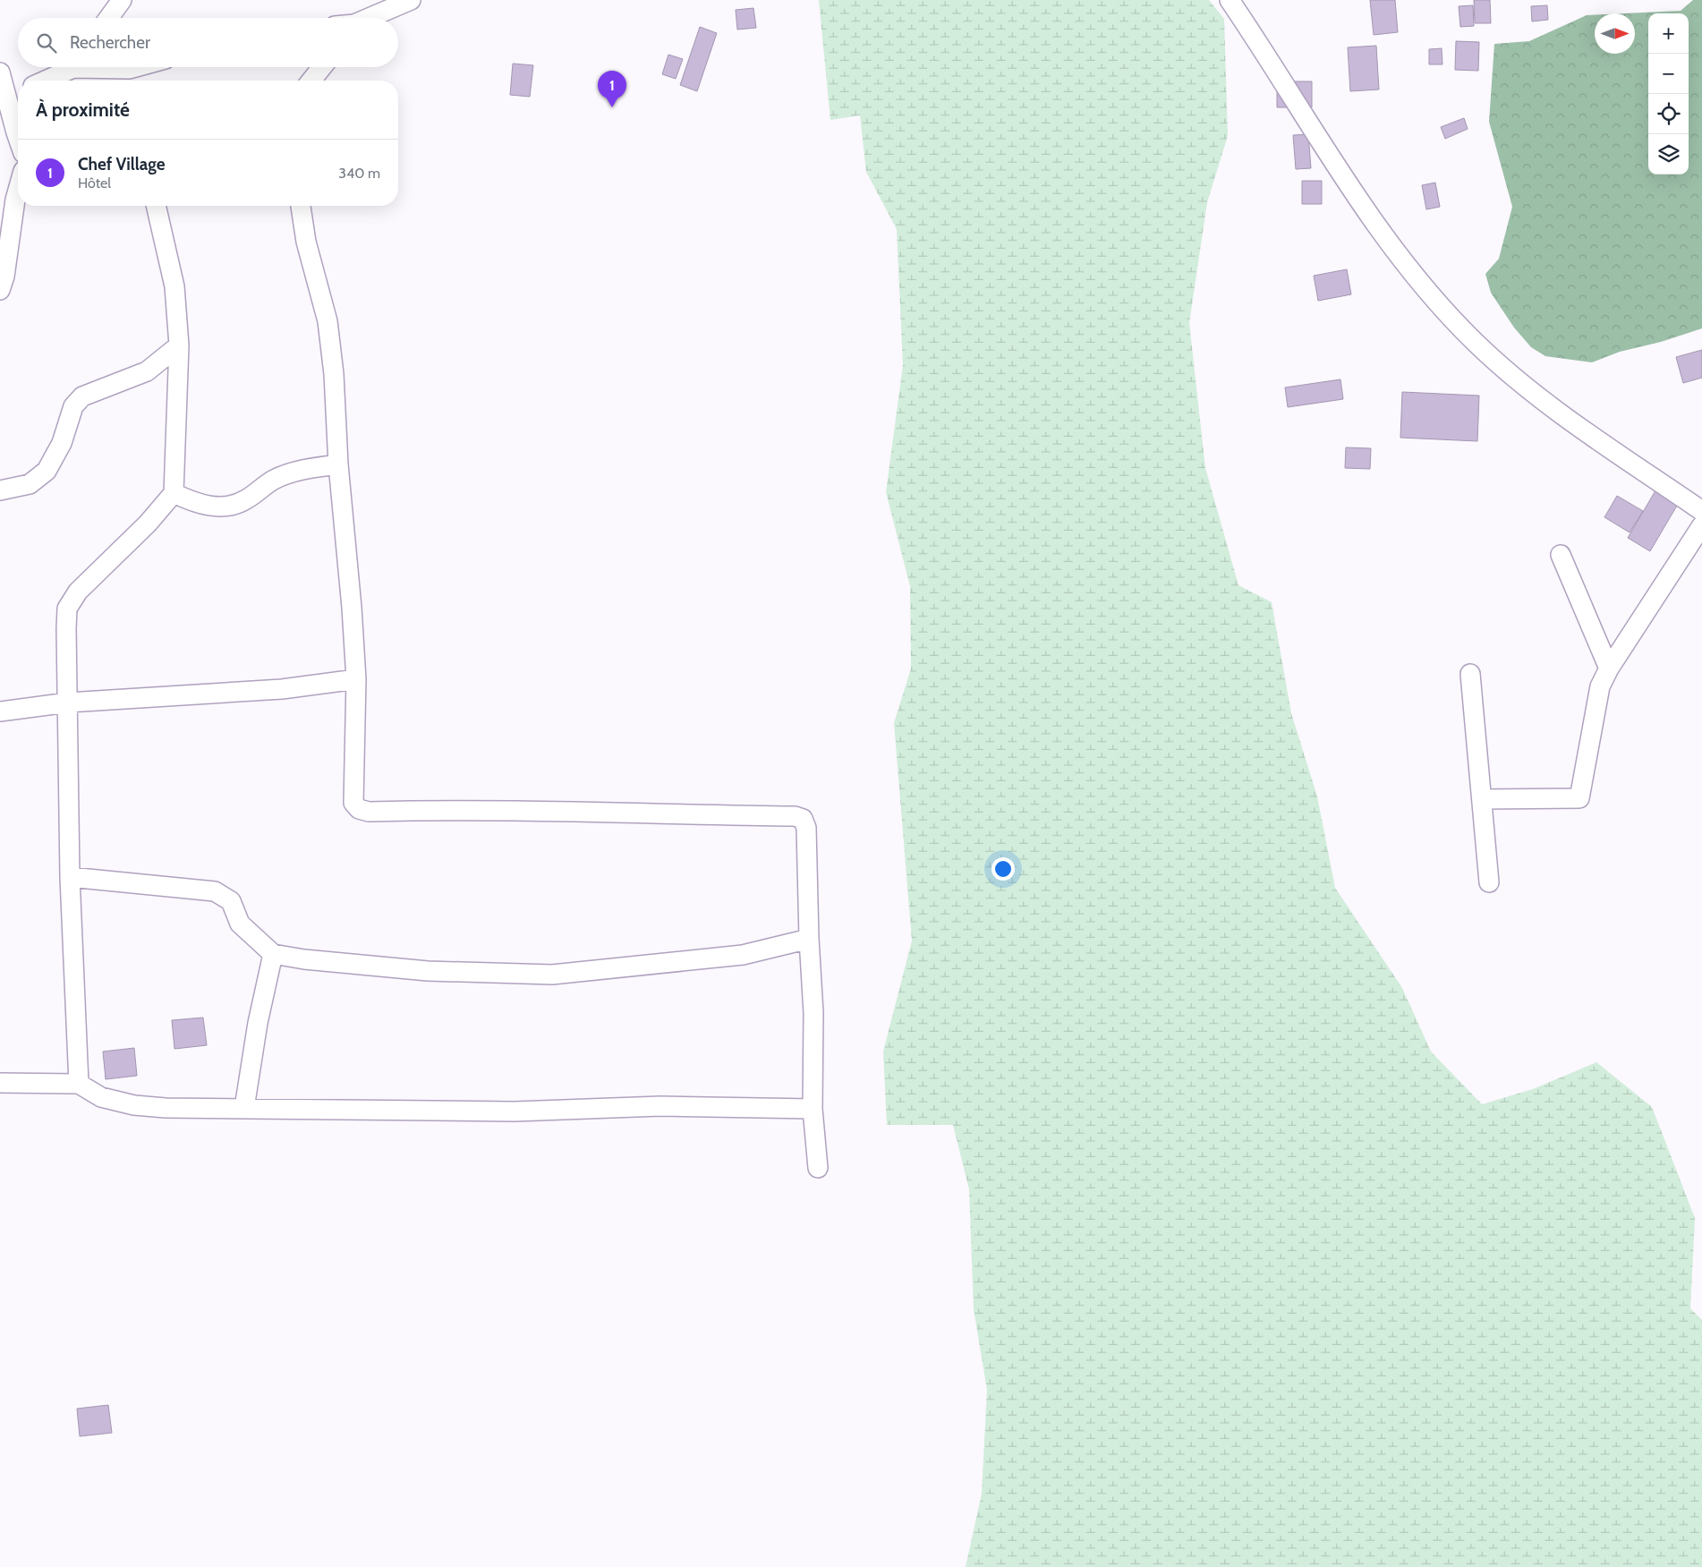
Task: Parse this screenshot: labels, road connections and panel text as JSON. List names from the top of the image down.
{
  "north": "right",
  "page": {
    "map_buttons": ["+", "−"],
    "search": "Rechercher",
    "pins": "1",
    "heading": "À proximité",
    "list": [
      {
        "mark": "1",
        "name": "Chef Village",
        "note": "Hôtel",
        "value": "340 m"
      }
    ]
  }
}
